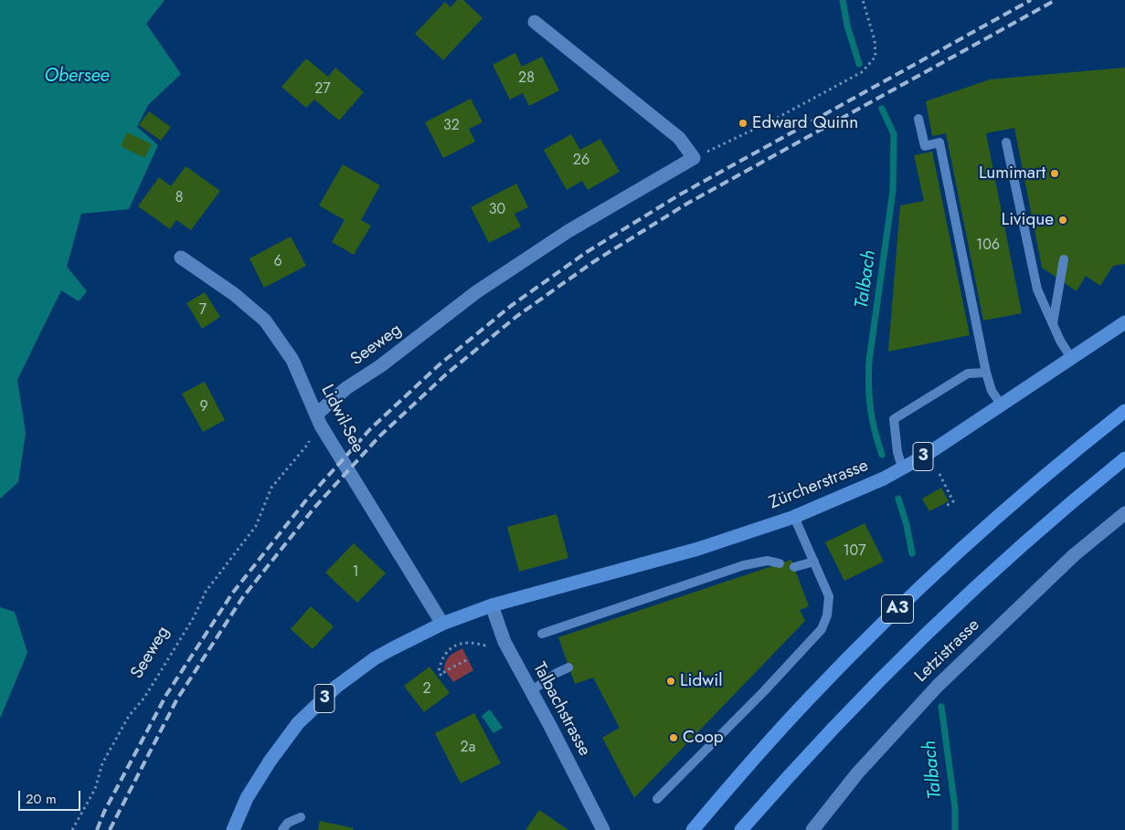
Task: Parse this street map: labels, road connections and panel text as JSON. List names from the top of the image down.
{
  "streets": {
    "highway": ["A3"],
    "main road": ["3", "Zürcherstrasse"],
    "street": [
      "Seeweg",
      "Lidwil-See",
      "Letzistrasse",
      "Talbachstrasse"
    ]
  },
  "crossings": [
    ["Seeweg", "Lidwil-See"],
    ["Lidwil-See", "3"],
    ["3", "Zürcherstrasse"],
    ["3", "Talbachstrasse"],
    ["Zürcherstrasse", "Talbachstrasse"]
  ],
  "water": ["Obersee", "Talbach"],
  "places": [
    "Edward Quinn",
    "Lumimart",
    "Livique",
    "Lidwil",
    "Coop"
  ],
  "house_numbers": [
    "28",
    "27",
    "32",
    "26",
    "8",
    "30",
    "106",
    "6",
    "7",
    "9",
    "107",
    "1",
    "2",
    "2a"
  ],
  "scale_bar": "20 m"
}
